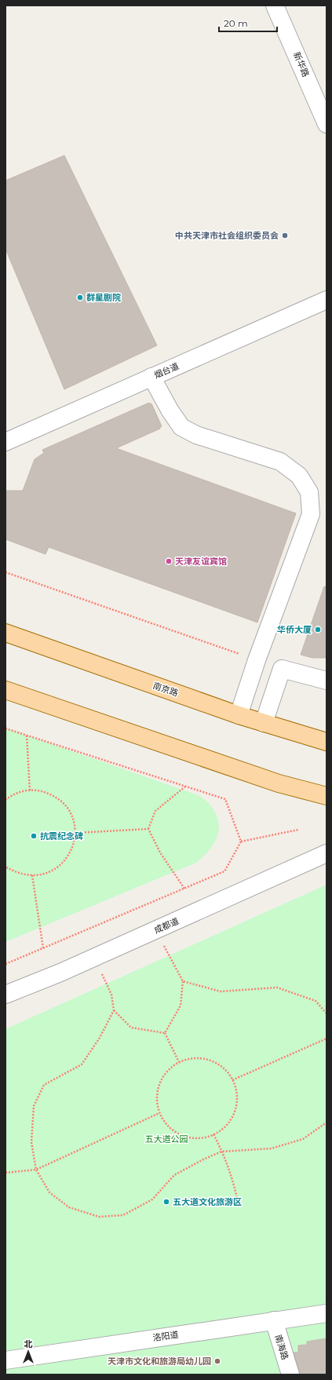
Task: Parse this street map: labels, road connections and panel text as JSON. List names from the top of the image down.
{
  "streets": {
    "main road": ["南京路"],
    "street": [
      "新华路",
      "烟台道",
      "成都道",
      "洛阳道",
      "南海路"
    ]
  },
  "crossings": [
    ["洛阳道", "南海路"]
  ],
  "parks": ["五大道公园"],
  "places": [
    "中共天津市社会组织委员会",
    "群星剧院",
    "天津友谊宾馆",
    "华侨大厦",
    "抗震纪念碑",
    "五大道文化旅游区",
    "天津市文化和旅游局幼儿园"
  ],
  "scale_bar": "20 m",
  "north": "top"
}
